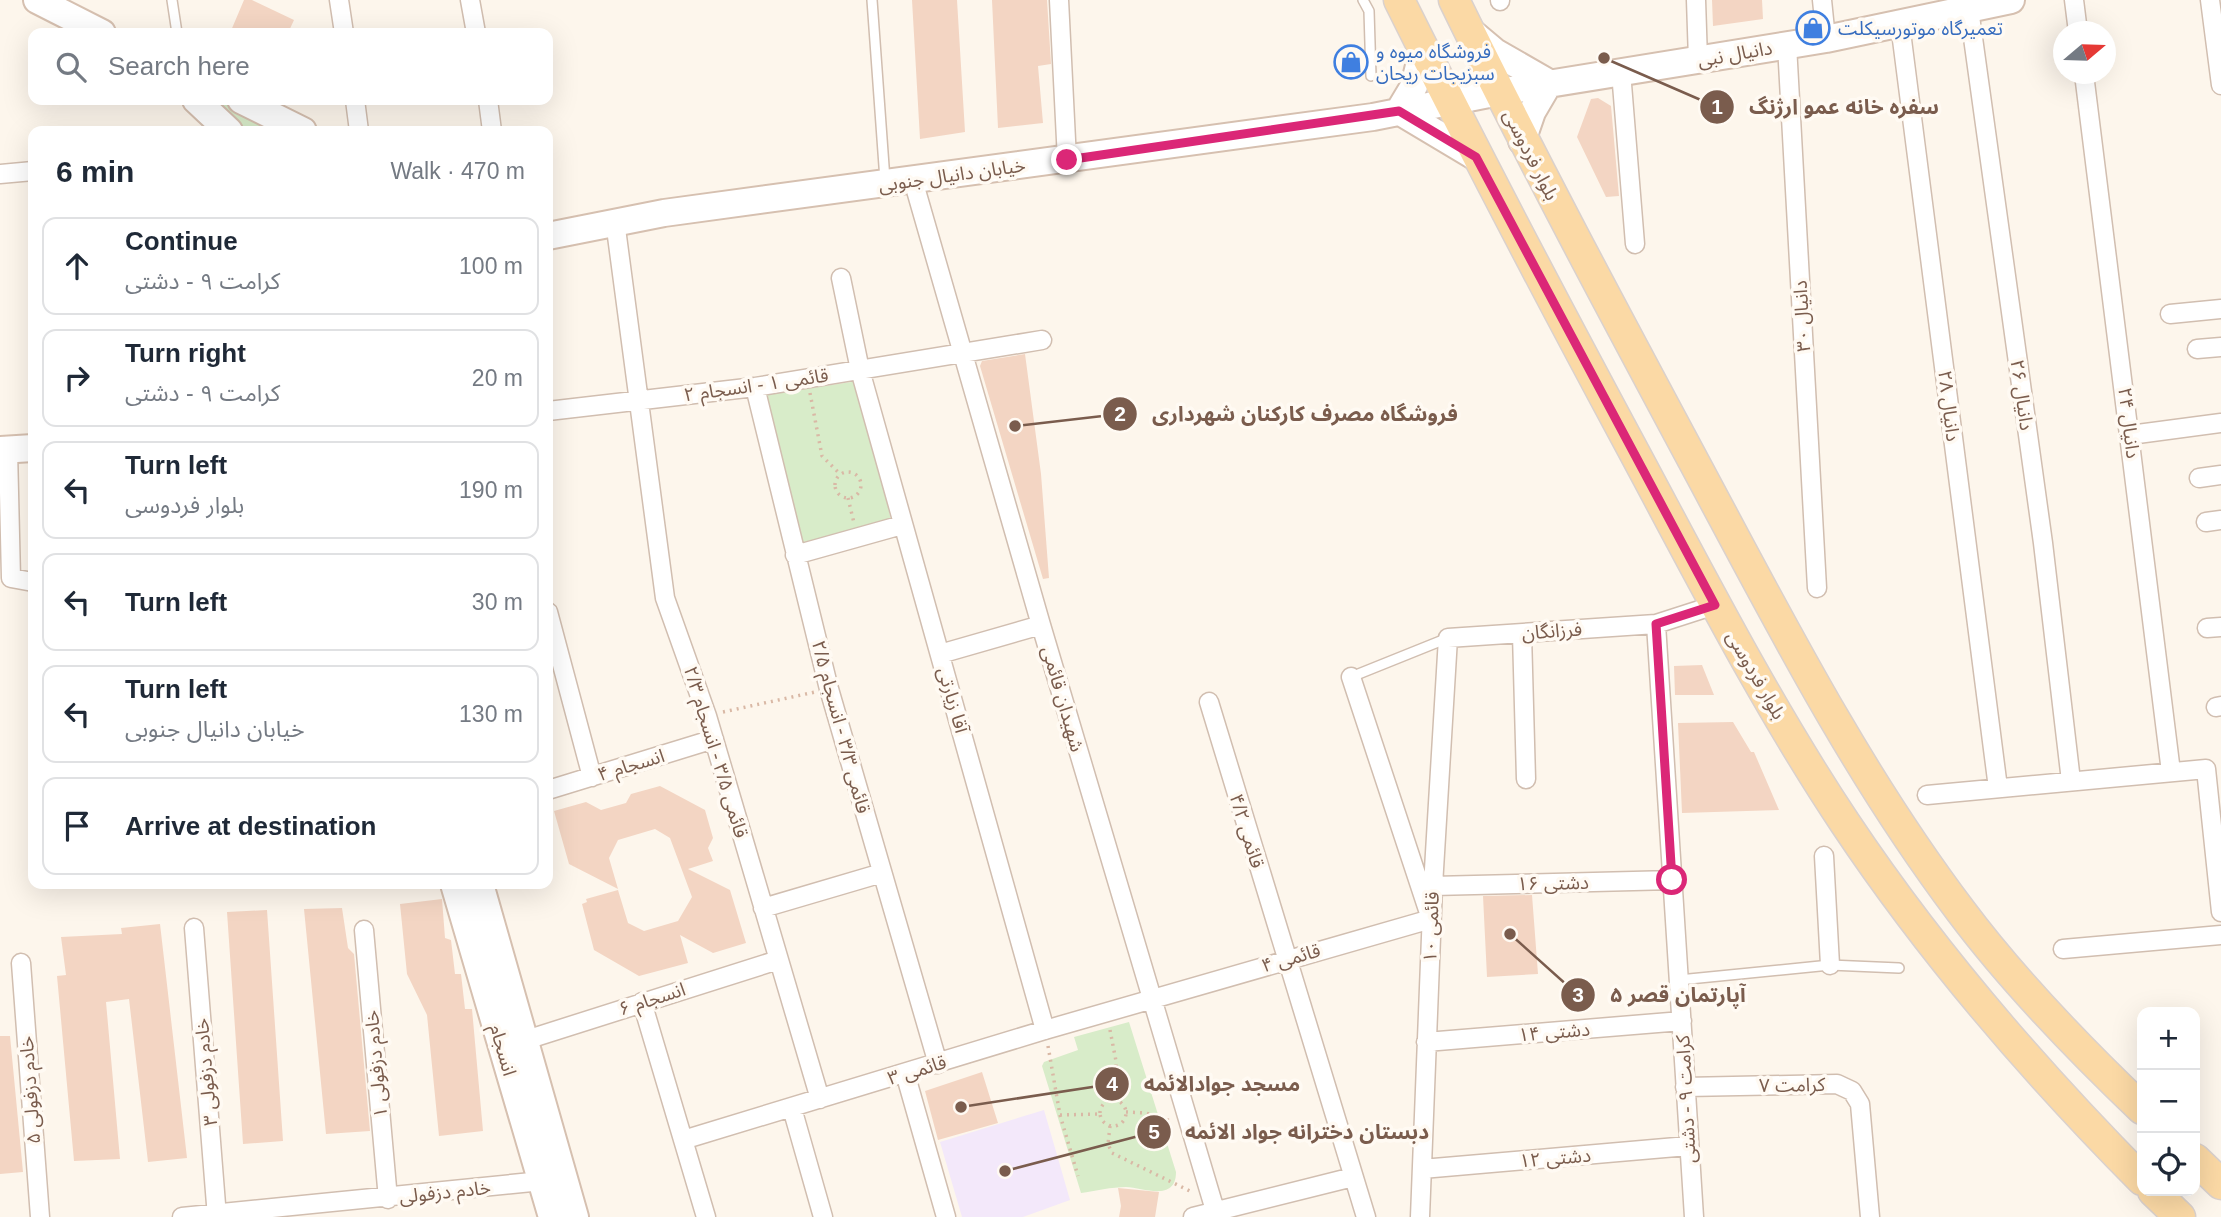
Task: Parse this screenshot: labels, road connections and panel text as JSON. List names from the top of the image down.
{
  "streets": {
    "main road": [
      "دانیال نبی",
      "بلوار فردوسی",
      "خیابان دانیال جنوبی",
      "انسجام"
    ],
    "street": [
      "دانیال ۳۰",
      "قائمی ۱ - انسجام ۲",
      "دانیال ۲۶",
      "دانیال ۲۸",
      "دانیال ۲۴",
      "فرزانگان",
      "شهیدان قائمی",
      "آقا زیارتی",
      "قائمی ۳/۳ - انسجام ۲/۵",
      "قائمی ۳/۵ - انسجام ۲/۳",
      "انسجام ۴",
      "قائمی ۴/۲",
      "دشتی ۱۶",
      "قائمی ۱۰",
      "قائمی ۴",
      "انسجام ۶",
      "دشتی ۱۴",
      "خادم دزفولی ۱",
      "قائمی ۳",
      "خادم دزفولی ۳",
      "کرامت ۷",
      "خادم دزفولی ۵",
      "کرامت ۹ - دشتی",
      "دشتی ۱۲",
      "خادم دزفولی"
    ]
  },
  "crossings": [
    ["دانیال نبی", "بلوار فردوسی"],
    ["دانیال نبی", "خیابان دانیال جنوبی"],
    ["دانیال نبی", "دانیال ۳۰"],
    ["دانیال نبی", "دانیال ۲۶"],
    ["دانیال نبی", "دانیال ۲۸"],
    ["بلوار فردوسی", "خیابان دانیال جنوبی"],
    ["خیابان دانیال جنوبی", "شهیدان قائمی"],
    ["خیابان دانیال جنوبی", "قائمی ۳/۵ - انسجام ۲/۳"],
    ["قائمی ۱ - انسجام ۲", "شهیدان قائمی"],
    ["قائمی ۱ - انسجام ۲", "آقا زیارتی"],
    ["قائمی ۱ - انسجام ۲", "قائمی ۳/۳ - انسجام ۲/۵"],
    ["قائمی ۱ - انسجام ۲", "قائمی ۳/۵ - انسجام ۲/۳"],
    ["فرزانگان", "قائمی ۱۰"],
    ["فرزانگان", "کرامت ۹ - دشتی"],
    ["شهیدان قائمی", "قائمی ۴"],
    ["شهیدان قائمی", "قائمی ۳"],
    ["آقا زیارتی", "قائمی ۳"],
    ["قائمی ۳/۳ - انسجام ۲/۵", "قائمی ۳"],
    ["قائمی ۳/۵ - انسجام ۲/۳", "انسجام ۴"],
    ["قائمی ۳/۵ - انسجام ۲/۳", "انسجام ۶"],
    ["قائمی ۳/۵ - انسجام ۲/۳", "قائمی ۳"],
    ["قائمی ۴/۲", "قائمی ۴"],
    ["دشتی ۱۶", "قائمی ۱۰"],
    ["دشتی ۱۶", "کرامت ۹ - دشتی"],
    ["قائمی ۱۰", "قائمی ۴"],
    ["قائمی ۱۰", "دشتی ۱۴"],
    ["قائمی ۱۰", "دشتی ۱۲"],
    ["قائمی ۴", "قائمی ۳"],
    ["انسجام ۶", "انسجام"],
    ["دشتی ۱۴", "کرامت ۹ - دشتی"],
    ["انسجام", "خادم دزفولی"],
    ["خادم دزفولی ۱", "خادم دزفولی"],
    ["خادم دزفولی ۳", "خادم دزفولی"],
    ["کرامت ۷", "کرامت ۹ - دشتی"],
    ["کرامت ۹ - دشتی", "دشتی ۱۲"]
  ],
  "places": {
    "shop": ["تعمیرگاه موتورسیکلت", "فروشگاه میوه و سبزیجات ریحان"],
    "other": [
      "سفره خانه عمو ارژنگ",
      "فروشگاه مصرف کارکنان شهرداری",
      "آپارتمان قصر ۵",
      "مسجد جوادالائمه",
      "دبستان دخترانه جواد الائمه"
    ]
  },
  "north": "right",
  "page": {
    "search": "Search here",
    "heading": ["6 min", "Walk · 470 m"],
    "list": [
      ["Continue", "کرامت ۹ - دشتی", "100 m"],
      ["Turn right", "کرامت ۹ - دشتی", "20 m"],
      ["Turn left", "بلوار فردوسی", "190 m"],
      ["Turn left", "30 m"],
      ["Turn left", "خیابان دانیال جنوبی", "130 m"],
      "Arrive at destination"
    ],
    "map_buttons": ["+", "−"]
  }
}
